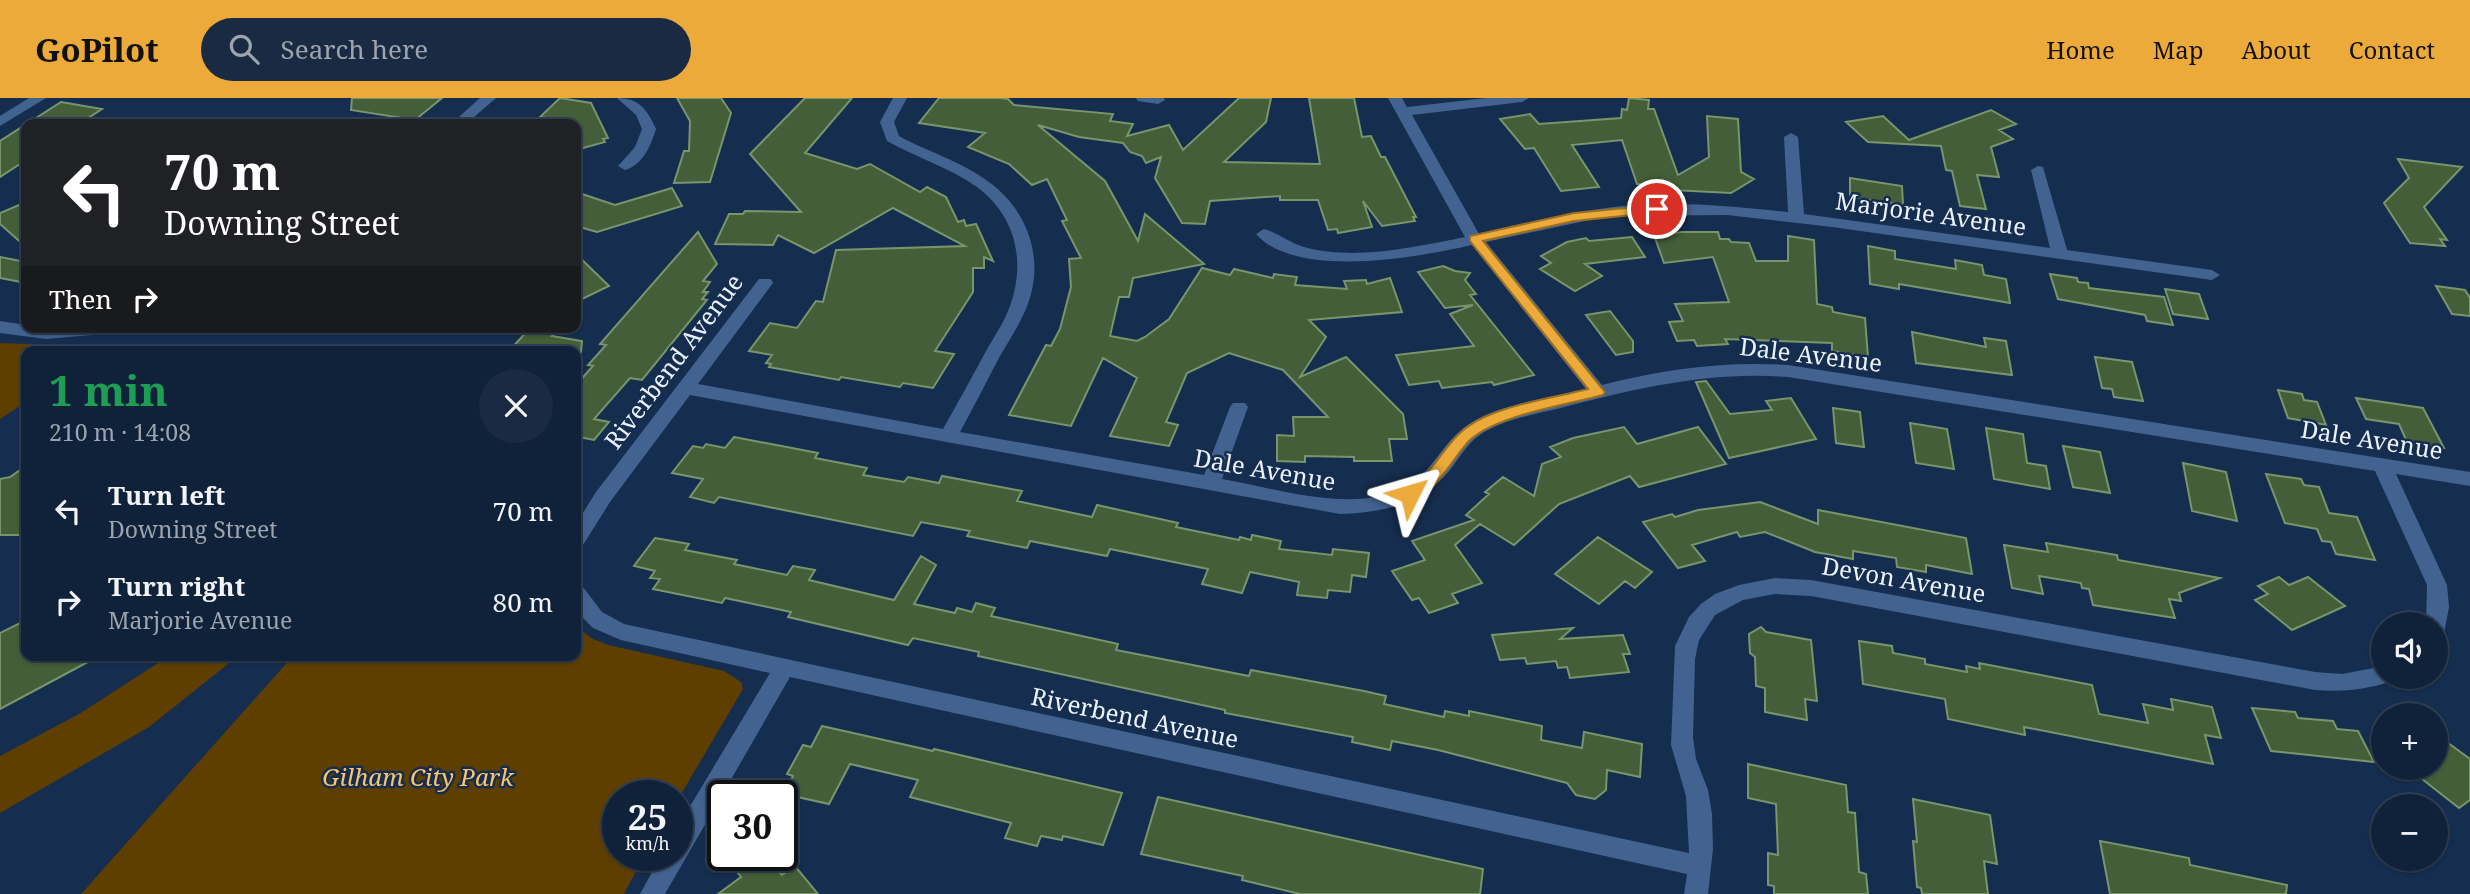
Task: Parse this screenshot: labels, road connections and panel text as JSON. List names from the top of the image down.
{
  "streets": {
    "street": [
      "Marjorie Avenue",
      "Dale Avenue",
      "Riverbend Avenue",
      "Devon Avenue"
    ]
  },
  "crossings": [
    ["Dale Avenue", "Riverbend Avenue"],
    ["Riverbend Avenue", "Devon Avenue"]
  ],
  "parks": ["Gilham City Park"],
  "page": {
    "header": "GoPilot",
    "search": "Search here",
    "nav": [
      "Home",
      "Map",
      "About",
      "Contact"
    ],
    "turn": ["70 m", "Downing Street"],
    "then": "Then",
    "heading": ["1 min", "210 m · 14:08"],
    "list": [
      {
        "name": "Turn left",
        "note": "Downing Street",
        "value": "70 m"
      },
      {
        "name": "Turn right",
        "note": "Marjorie Avenue",
        "value": "80 m"
      }
    ],
    "map_buttons": ["+", "−"],
    "speed": "25 km/h",
    "limit": "30"
  }
}
